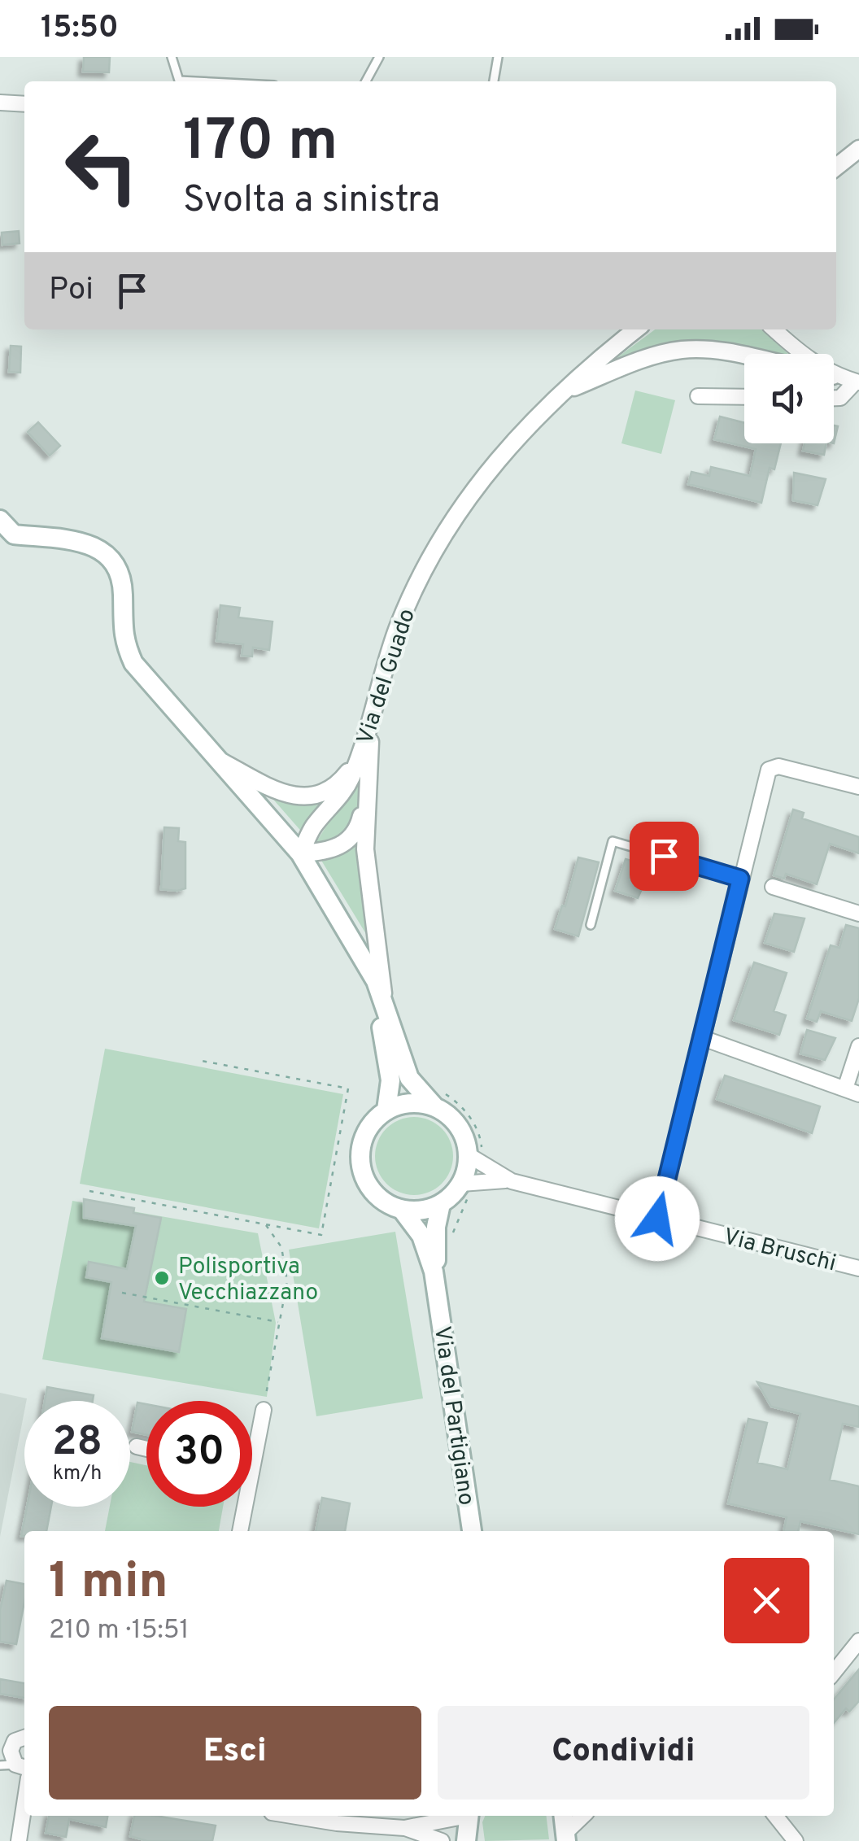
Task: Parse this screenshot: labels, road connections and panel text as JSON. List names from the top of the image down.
{
  "streets": {
    "main road": ["Via del Partigiano"],
    "street": ["Via del Guado", "Via Bruschi"]
  },
  "crossings": [
    ["Via Bruschi", "Via del Partigiano"]
  ],
  "places": ["Polisportiva Vecchiazzano"],
  "page": {
    "status": "15:50",
    "turn": ["170 m", "Svolta a sinistra"],
    "then": "Poi",
    "speed": "28 km/h",
    "limit": "30",
    "heading": ["1 min", "210 m · 15:51"],
    "buttons": ["Esci", "Condividi"]
  }
}
